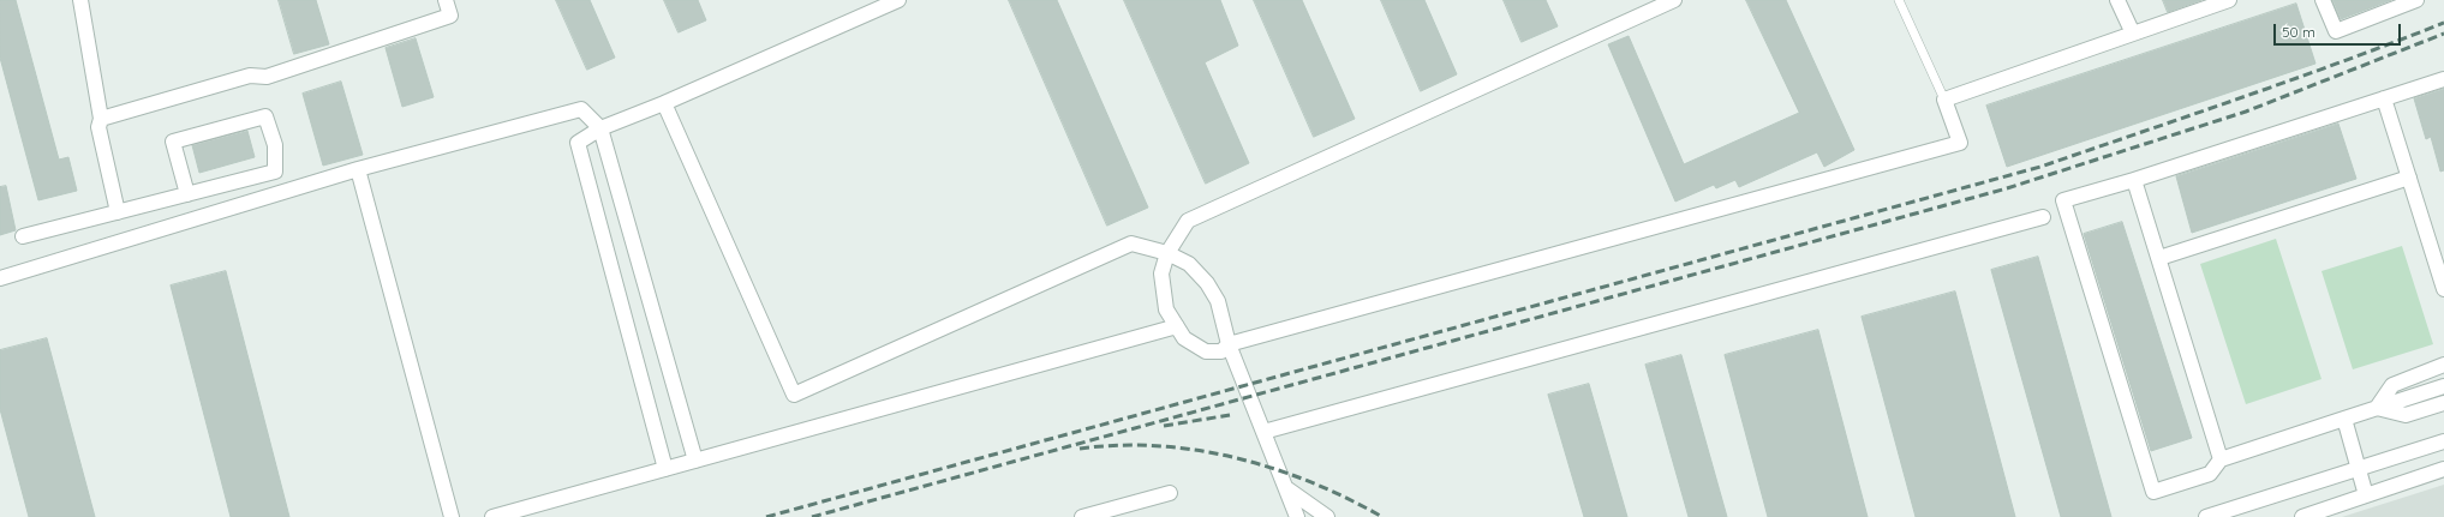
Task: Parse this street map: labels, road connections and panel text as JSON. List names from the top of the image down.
{
  "scale_bar": "50 m"
}
